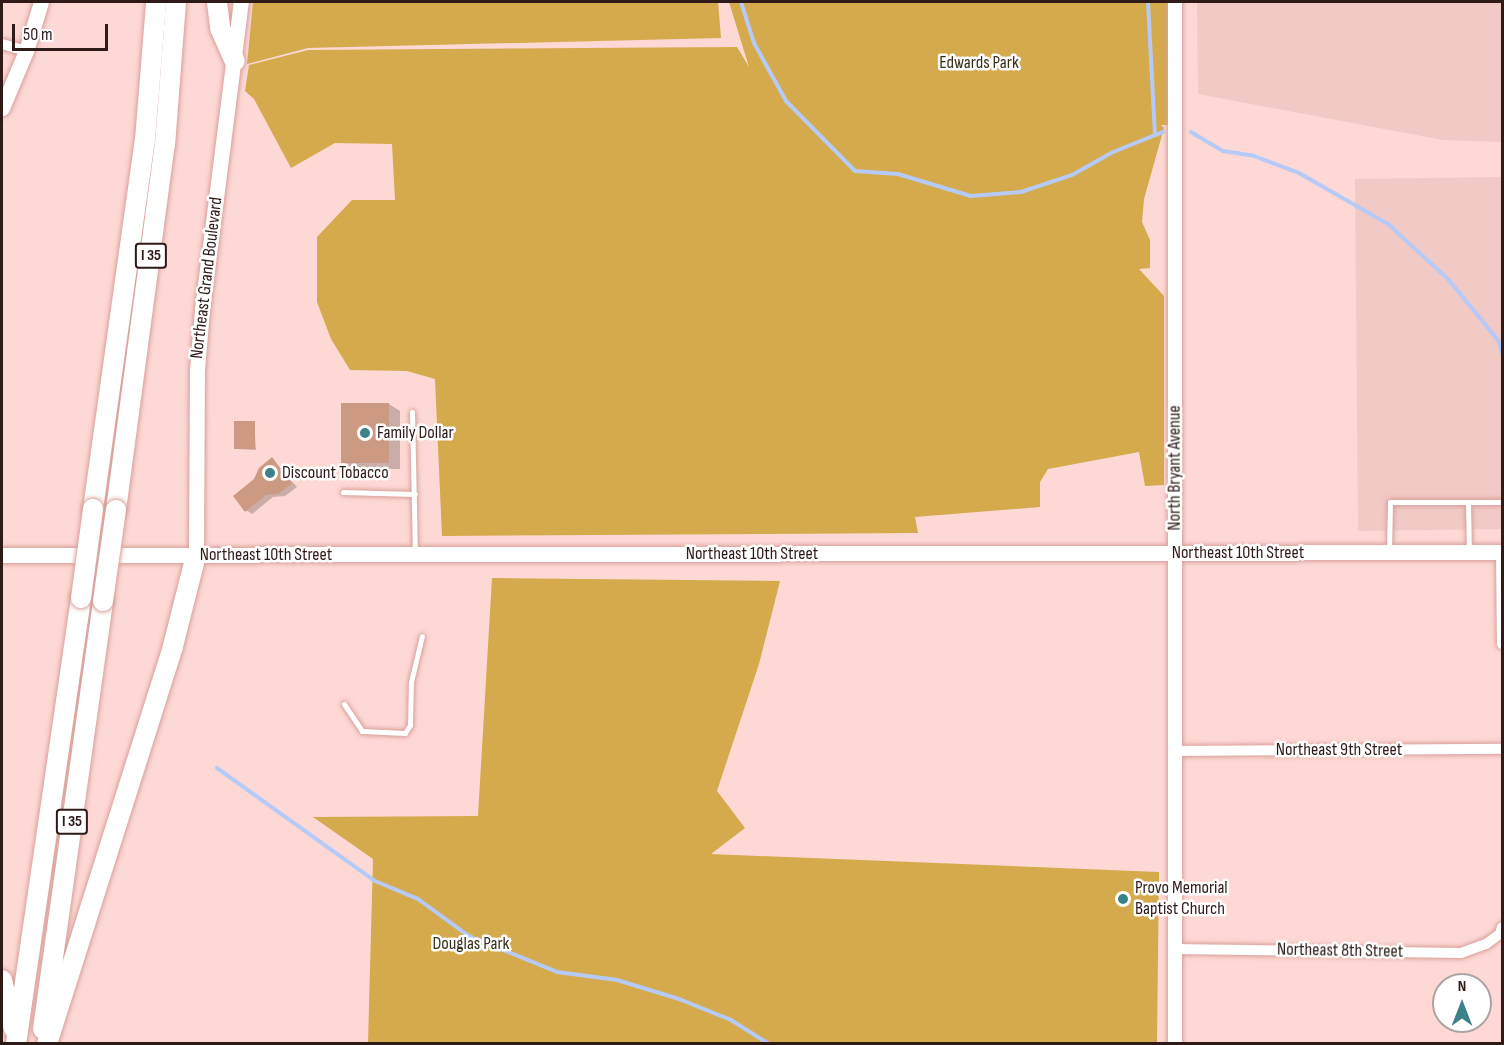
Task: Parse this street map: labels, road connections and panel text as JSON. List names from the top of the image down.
{
  "streets": {
    "highway": ["I 35"],
    "main road": ["Northeast Grand Boulevard", "Northeast 10th Street"],
    "street": ["North Bryant Avenue", "Northeast 9th Street", "Northeast 8th Street"]
  },
  "crossings": [
    ["Northeast Grand Boulevard", "Northeast 10th Street"],
    ["North Bryant Avenue", "Northeast 10th Street"],
    ["North Bryant Avenue", "Northeast 9th Street"],
    ["North Bryant Avenue", "Northeast 8th Street"]
  ],
  "parks": ["Edwards Park", "Douglas Park"],
  "places": ["Family Dollar", "Discount Tobacco", "Provo Memorial Baptist Church"],
  "scale_bar": "50 m",
  "north": "top"
}
